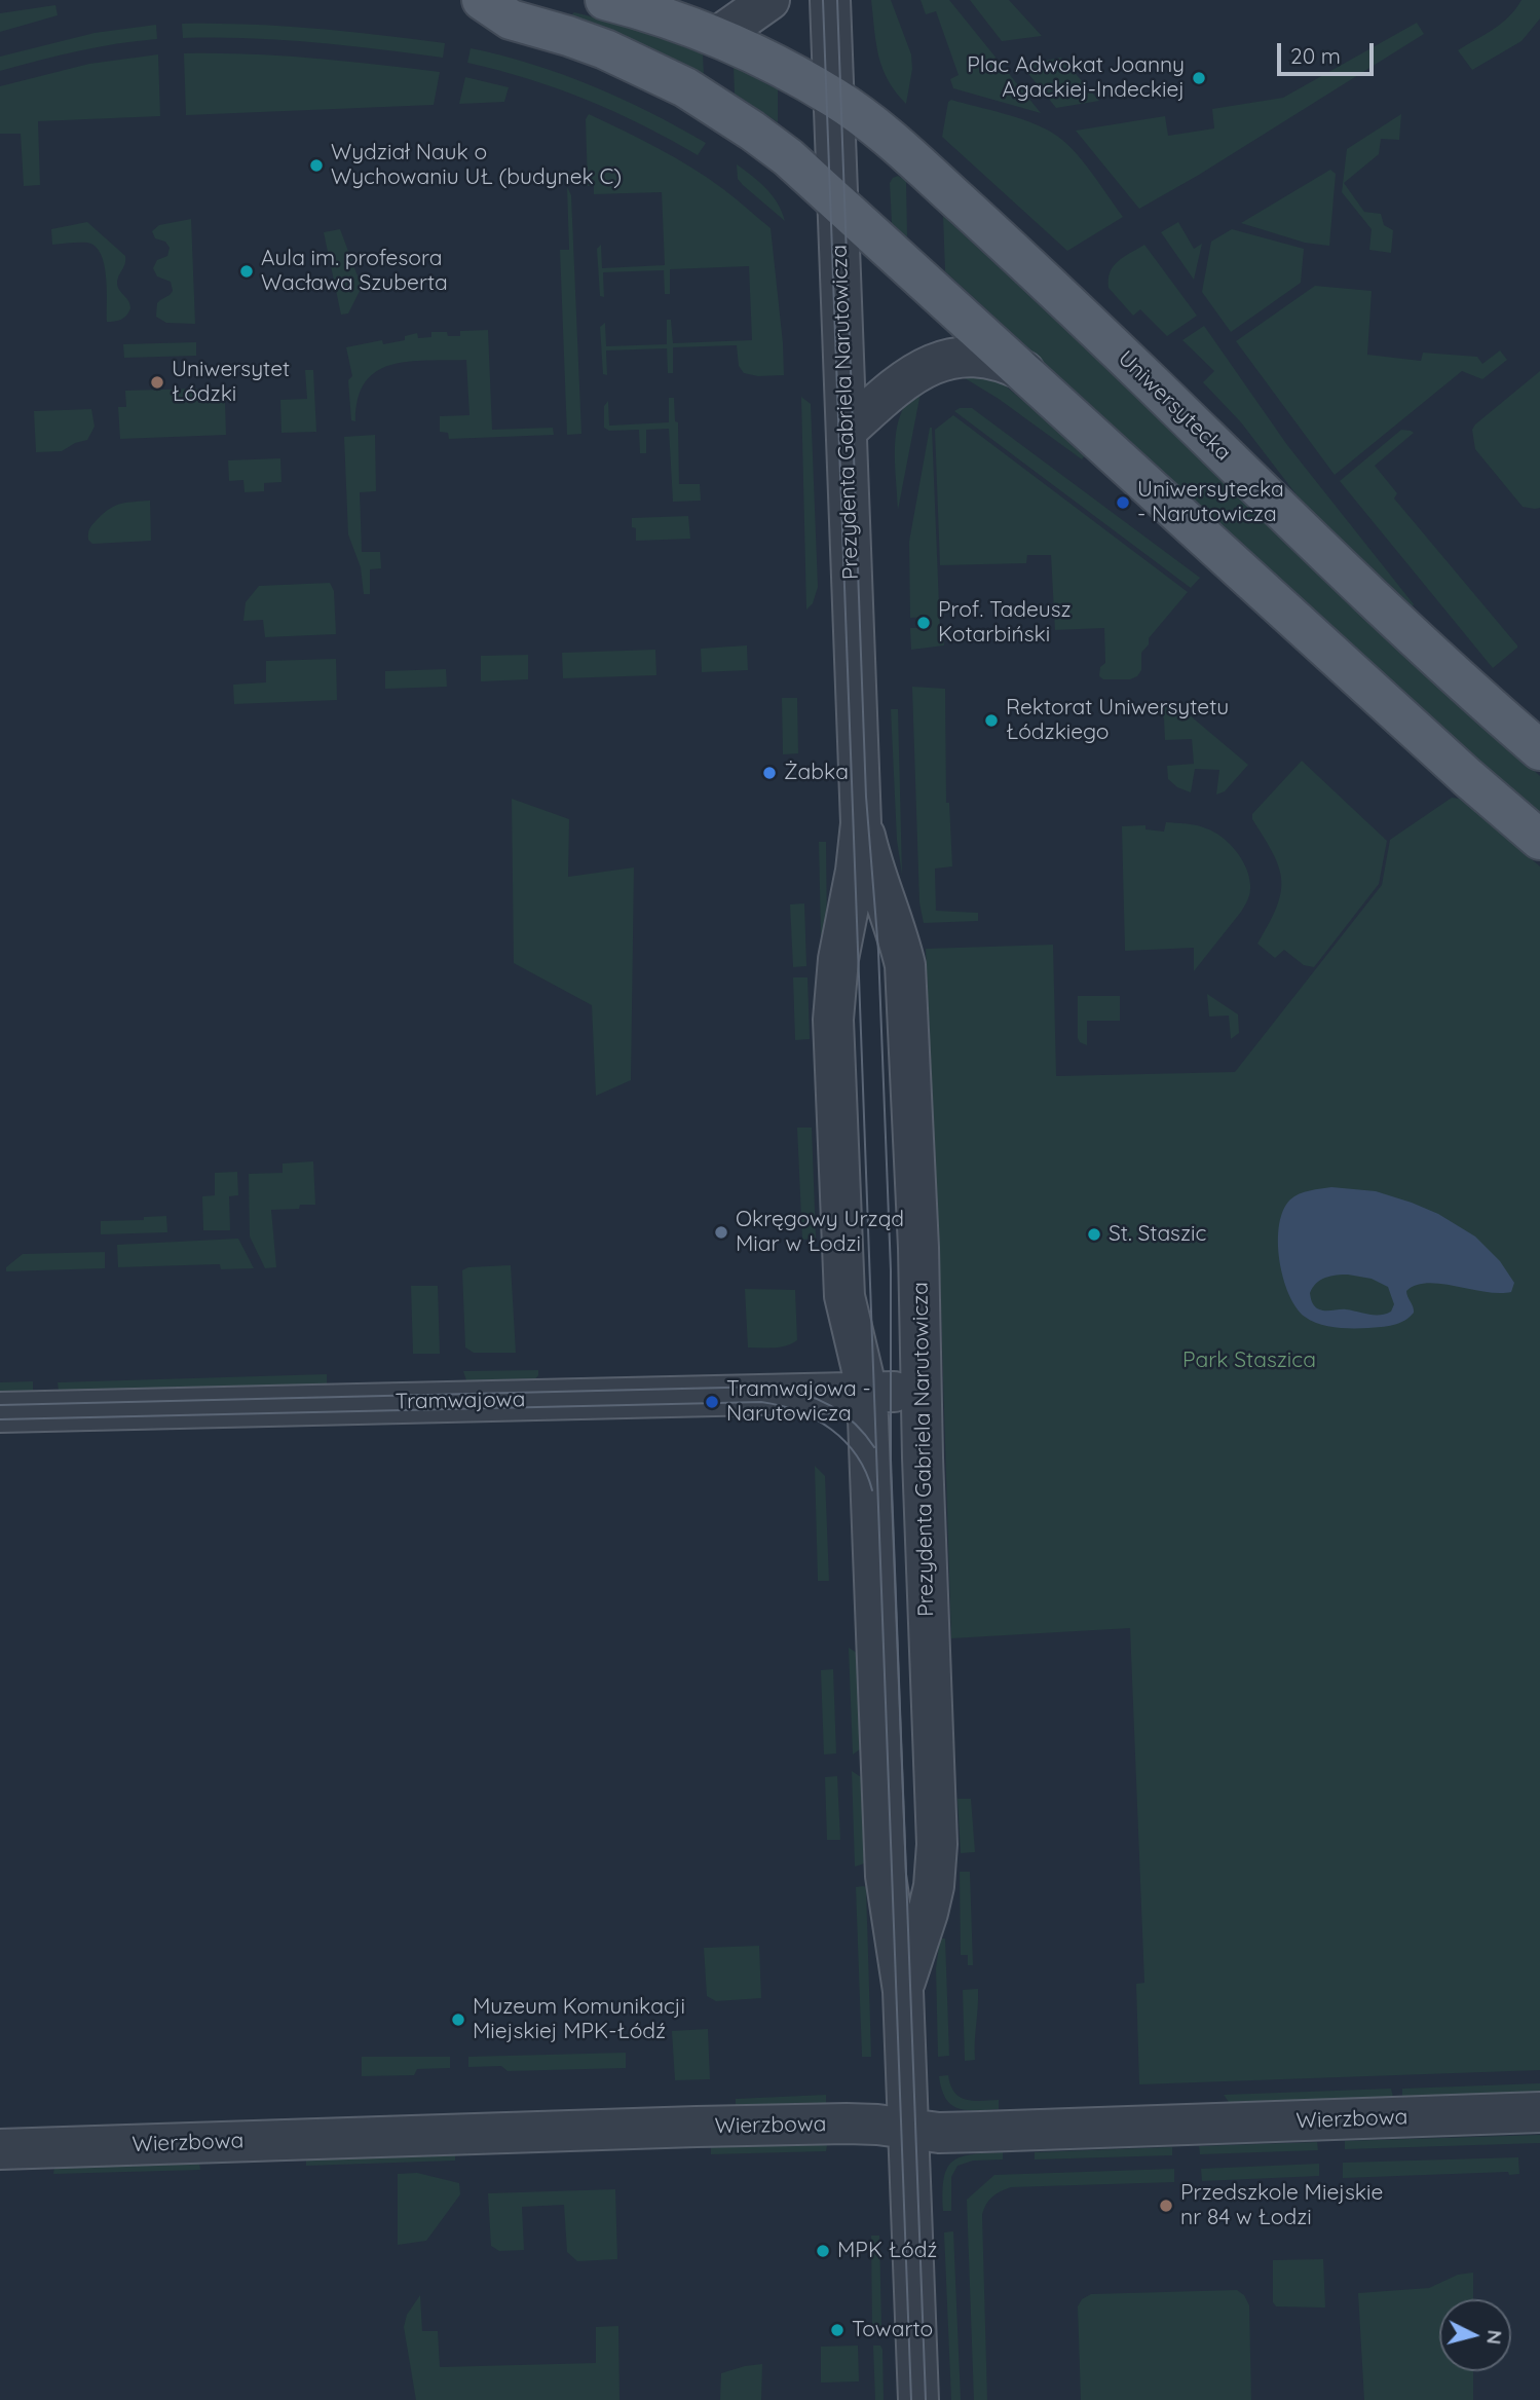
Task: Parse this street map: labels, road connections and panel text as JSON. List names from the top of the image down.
{
  "streets": {
    "main road": ["Uniwersytecka"],
    "street": ["Prezydenta Gabriela Narutowicza", "Tramwajowa", "Wierzbowa"]
  },
  "crossings": [
    ["Uniwersytecka", "Prezydenta Gabriela Narutowicza"],
    ["Prezydenta Gabriela Narutowicza", "Tramwajowa"],
    ["Prezydenta Gabriela Narutowicza", "Wierzbowa"]
  ],
  "parks": ["Park Staszica"],
  "places": [
    "Plac Adwokat Joanny Agackiej-Indeckiej",
    "Wydział Nauk o Wychowaniu UŁ (budynek C)",
    "Aula im. profesora Wacława Szuberta",
    "Uniwersytet Łódzki",
    "Uniwersytecka - Narutowicza",
    "Prof. Tadeusz Kotarbiński",
    "Rektorat Uniwersytetu Łódzkiego",
    "Żabka",
    "Okręgowy Urząd Miar w Łodzi",
    "St. Staszic",
    "Tramwajowa - Narutowicza",
    "Muzeum Komunikacji Miejskiej MPK-Łódź",
    "Przedszkole Miejskie nr 84 w Łodzi",
    "MPK Łódź",
    "Towarto"
  ],
  "scale_bar": "20 m",
  "north": "right"
}
